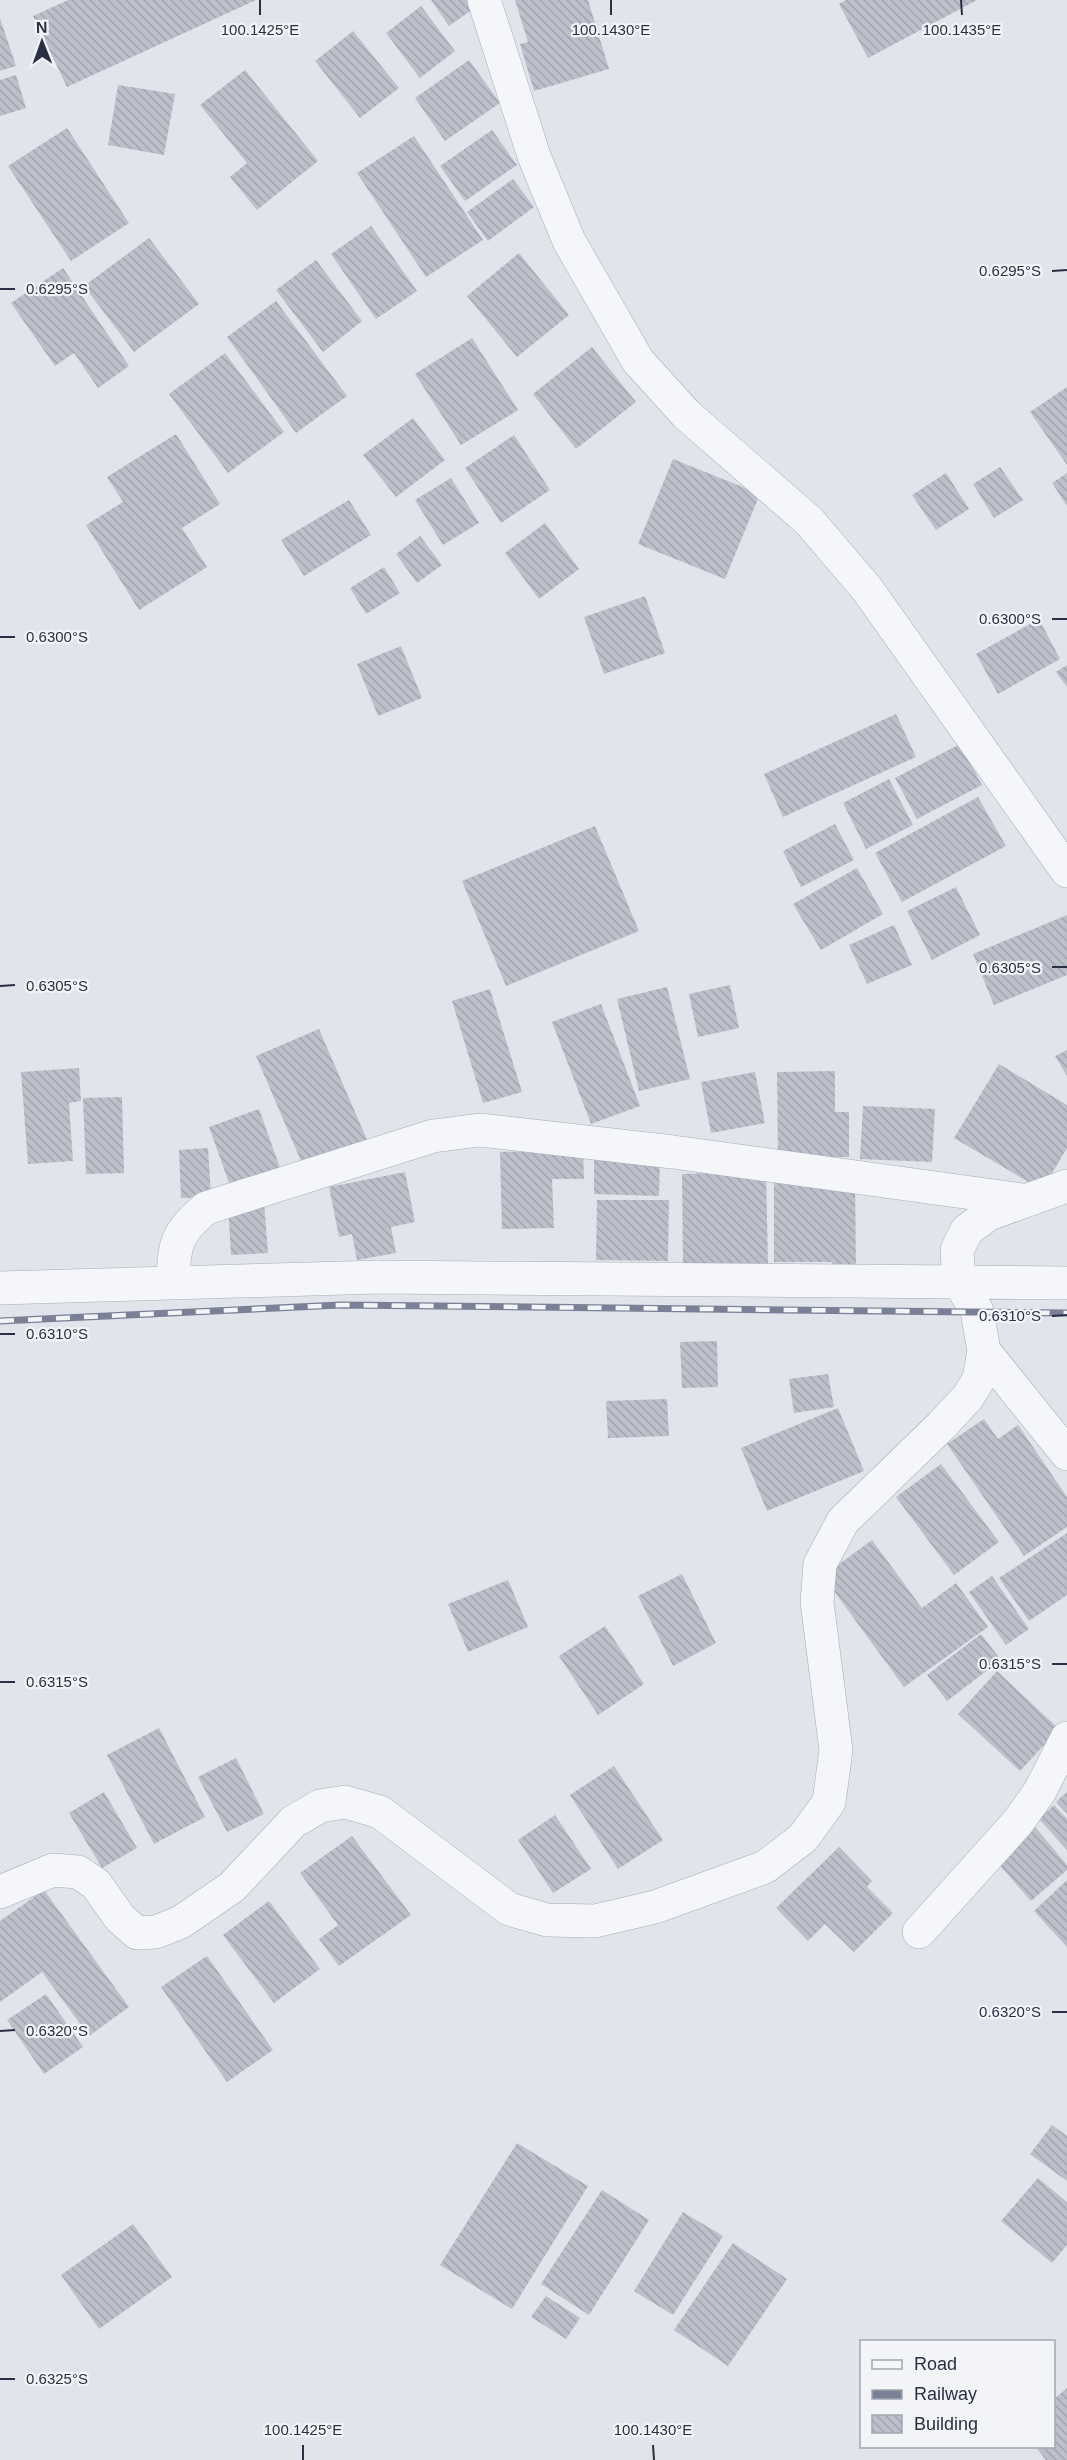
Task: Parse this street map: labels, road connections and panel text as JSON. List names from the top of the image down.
{
  "legend": ["Road", "Railway", "Building"],
  "north": "top",
  "coordinates": [
    "100.1425°E",
    "100.1430°E",
    "100.1435°E",
    "0.6295°S",
    "0.6300°S",
    "0.6305°S",
    "0.6310°S",
    "0.6315°S",
    "0.6320°S",
    "0.6325°S"
  ]
}
